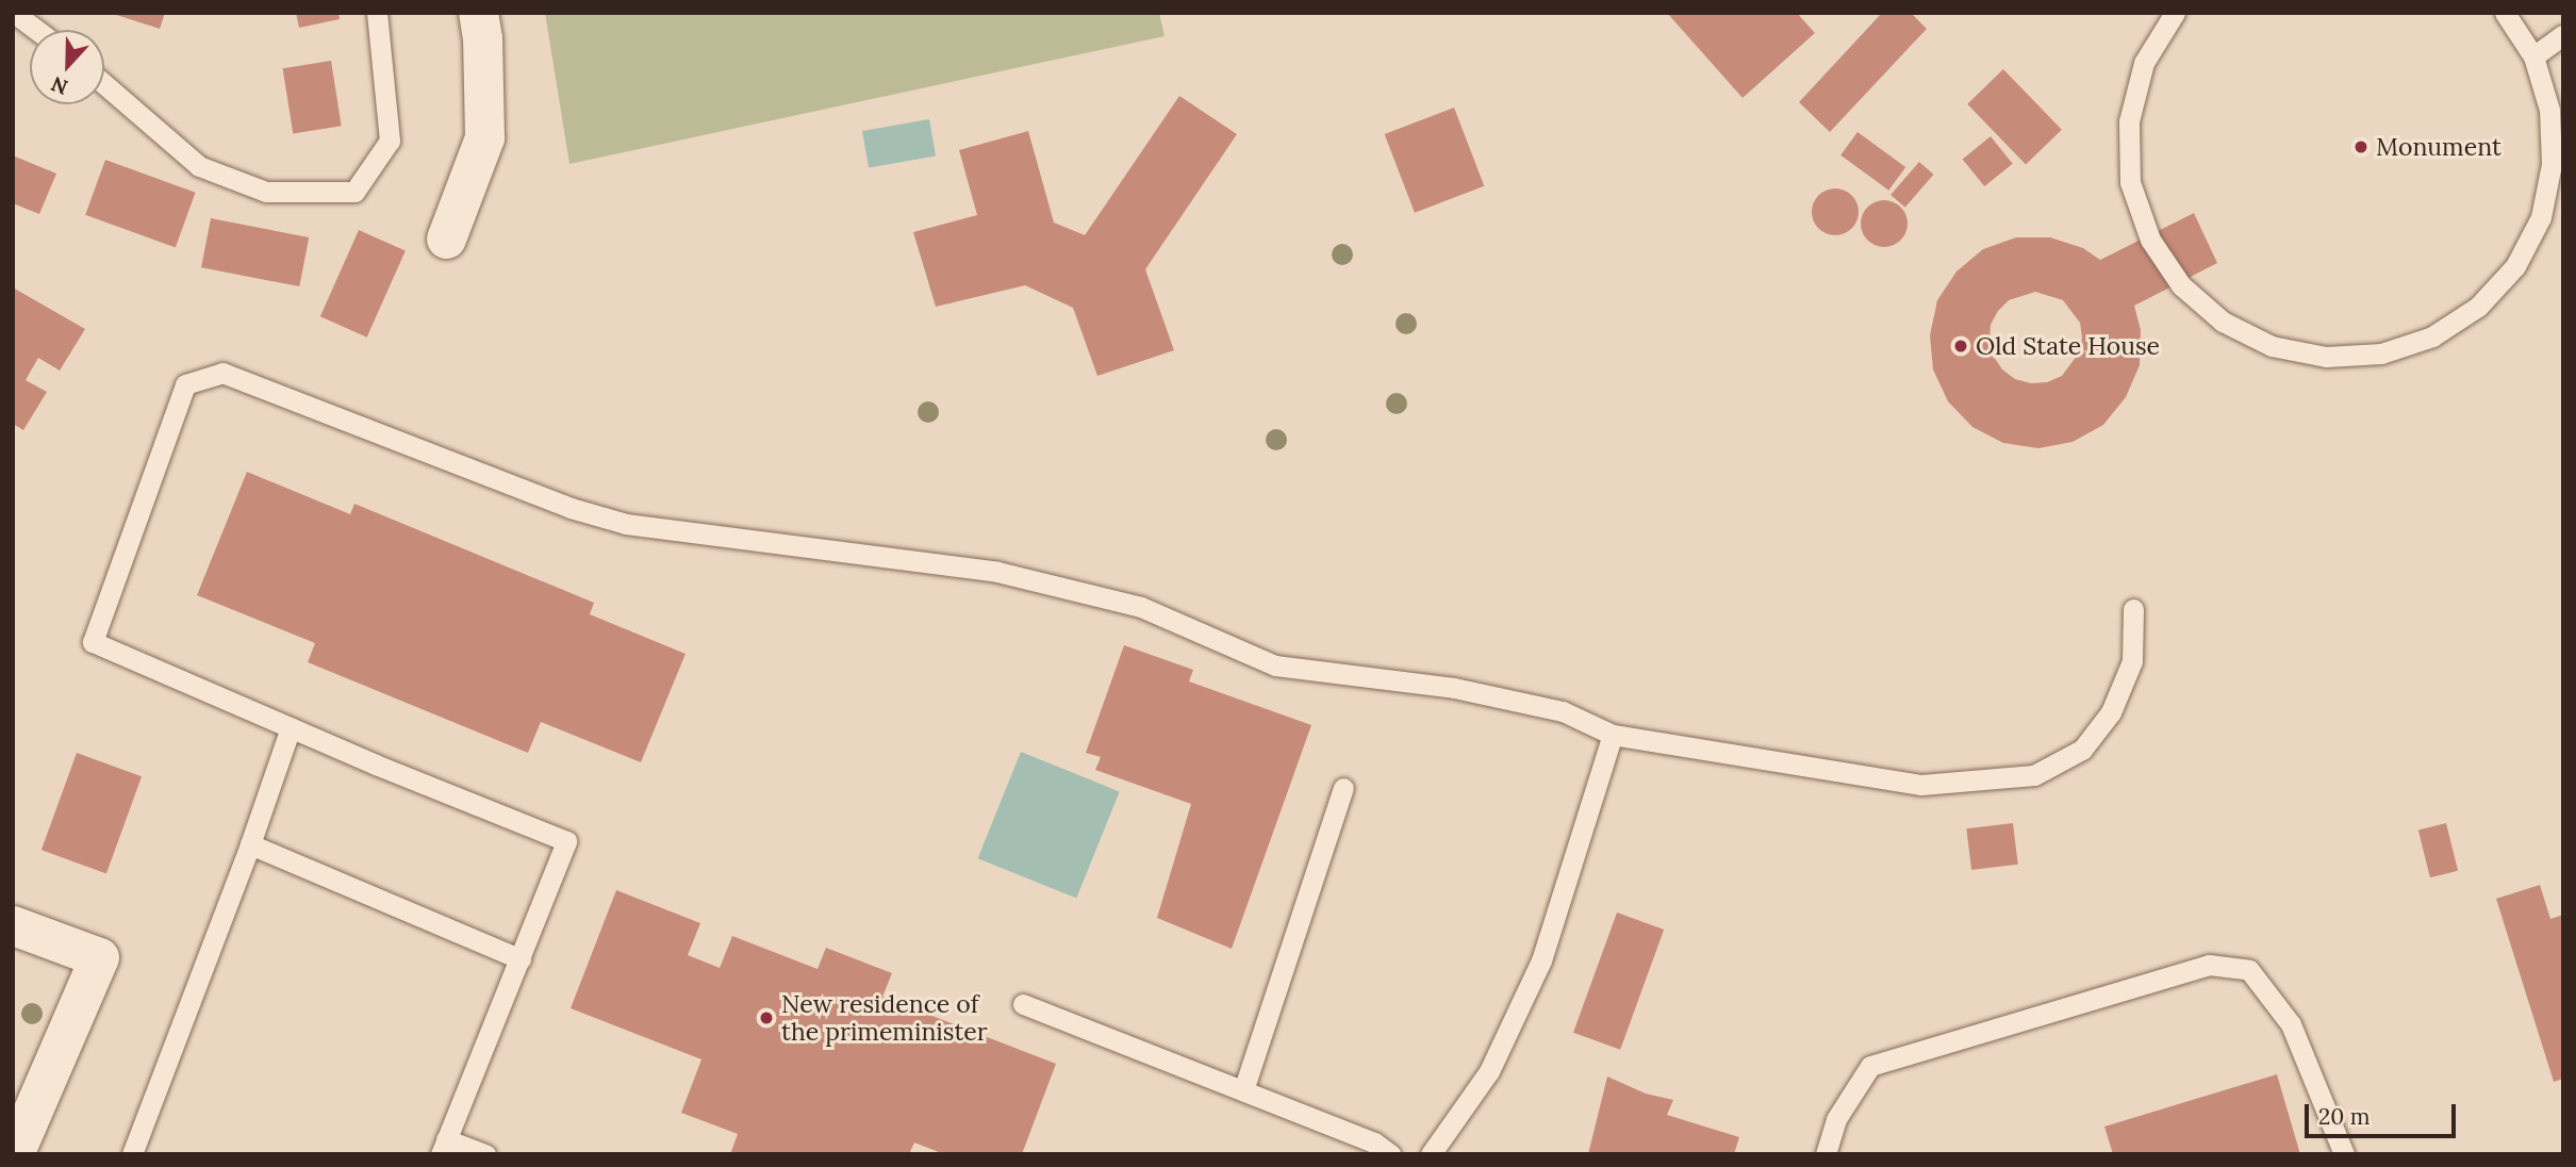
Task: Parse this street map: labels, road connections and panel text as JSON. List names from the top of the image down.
{
  "places": ["Monument", "Old State House", "New residence of the primeminister"],
  "scale_bar": "20 m",
  "north": "bottom"
}
